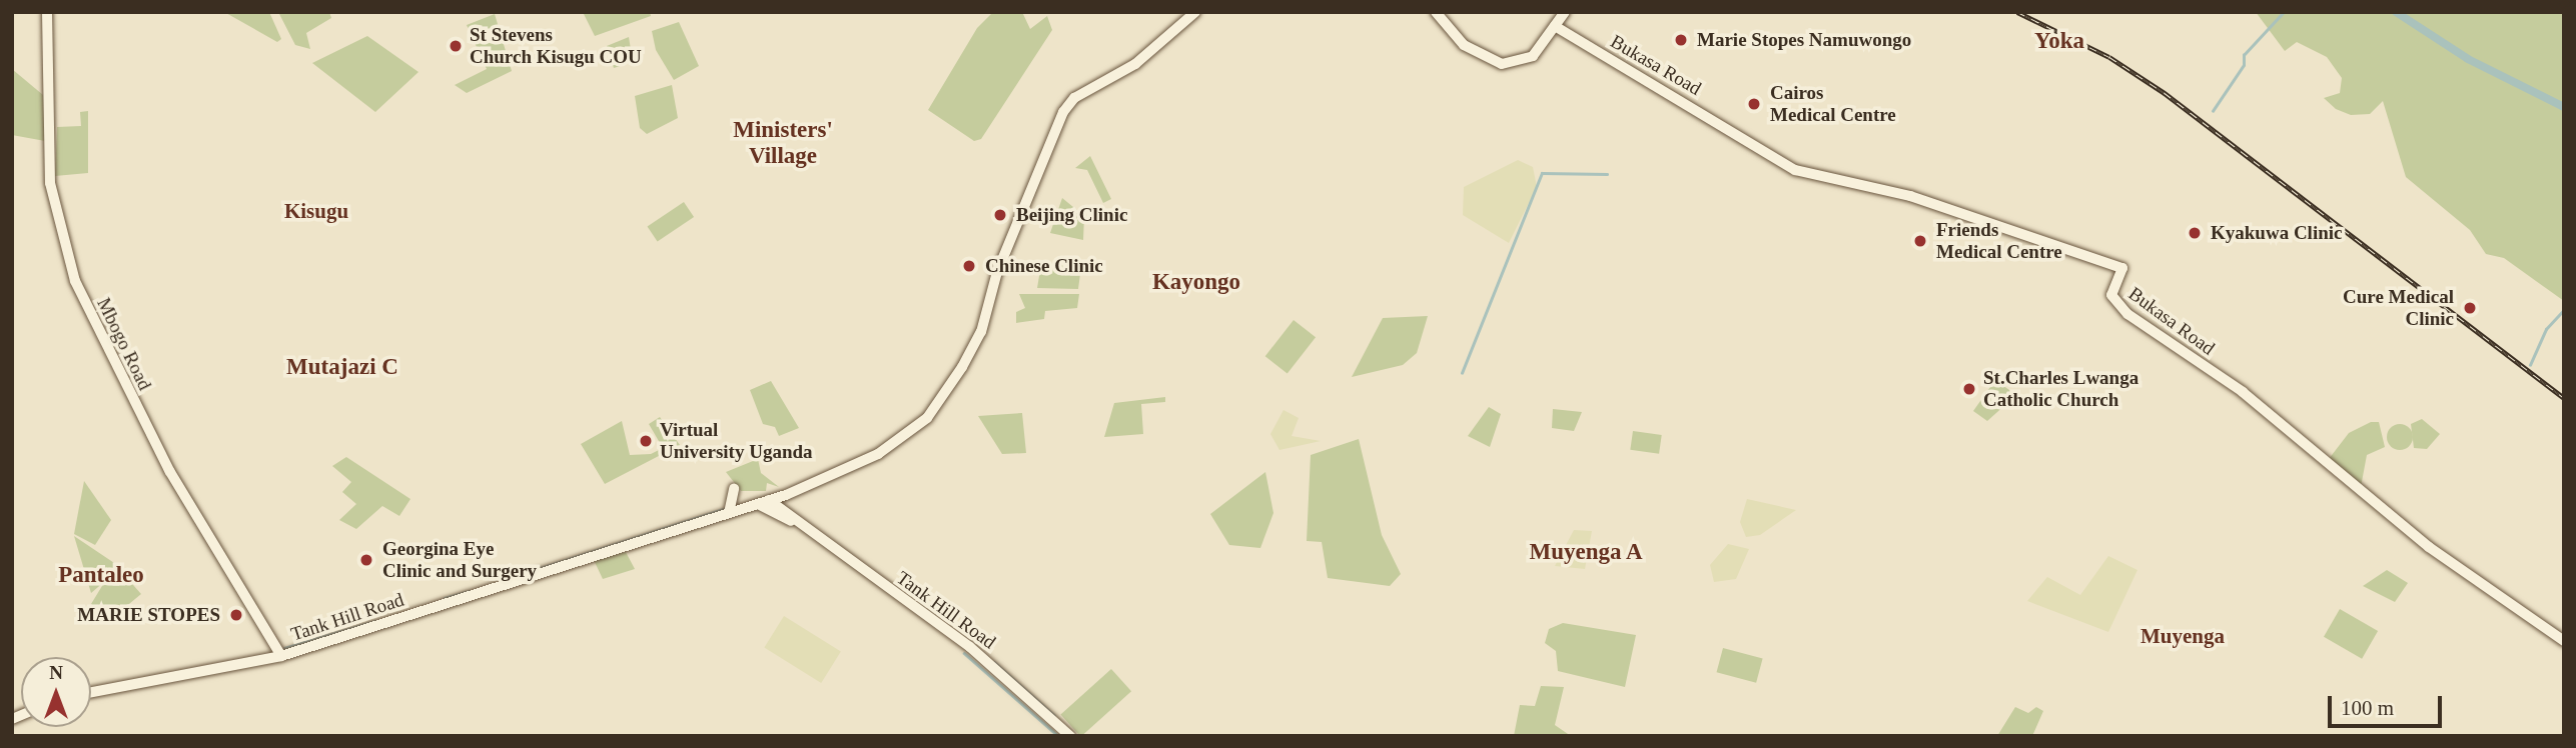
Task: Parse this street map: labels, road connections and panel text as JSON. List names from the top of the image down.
{
  "streets": {
    "street": ["Bukasa Road", "Mbogo Road", "Tank Hill Road"]
  },
  "crossings": [
    ["Mbogo Road", "Tank Hill Road"]
  ],
  "districts": [
    "Yoka",
    "Ministers' Village",
    "Kisugu",
    "Kayongo",
    "Mutajazi C",
    "Muyenga A",
    "Pantaleo",
    "Muyenga"
  ],
  "places": [
    "Marie Stopes Namuwongo",
    "St Stevens Church Kisugu COU",
    "Cairos Medical Centre",
    "Beijing Clinic",
    "Kyakuwa Clinic",
    "Friends Medical Centre",
    "Chinese Clinic",
    "Cure Medical Clinic",
    "St.Charles Lwanga Catholic Church",
    "Virtual University Uganda",
    "Georgina Eye Clinic and Surgery",
    "MARIE STOPES"
  ],
  "scale_bar": "100 m",
  "north": "top"
}
